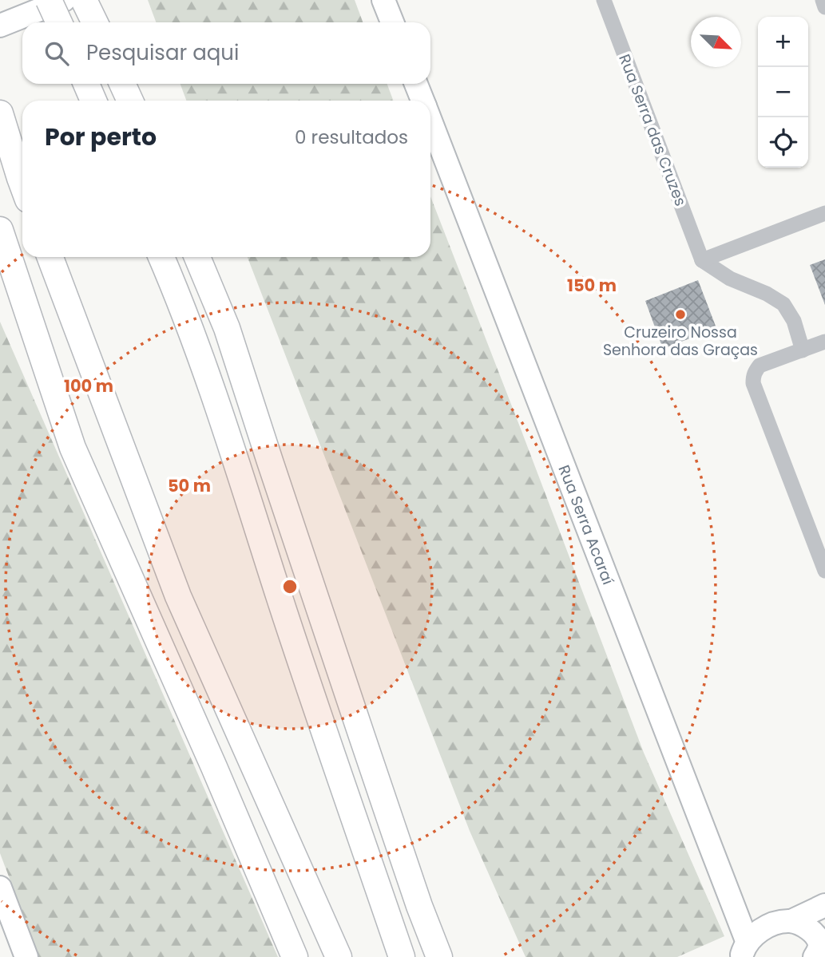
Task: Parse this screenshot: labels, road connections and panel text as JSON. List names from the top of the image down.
{
  "streets": {
    "street": ["Rua Serra das Cruzes", "Rua Serra Acaraí"]
  },
  "places": ["Cruzeiro Nossa Senhora das Graças"],
  "north": "bottom right",
  "page": {
    "map_buttons": ["+", "−"],
    "search": "Pesquisar aqui",
    "heading": ["Por perto", "0 resultados"]
  },
  "rings": ["150 m", "100 m", "50 m"]
}
